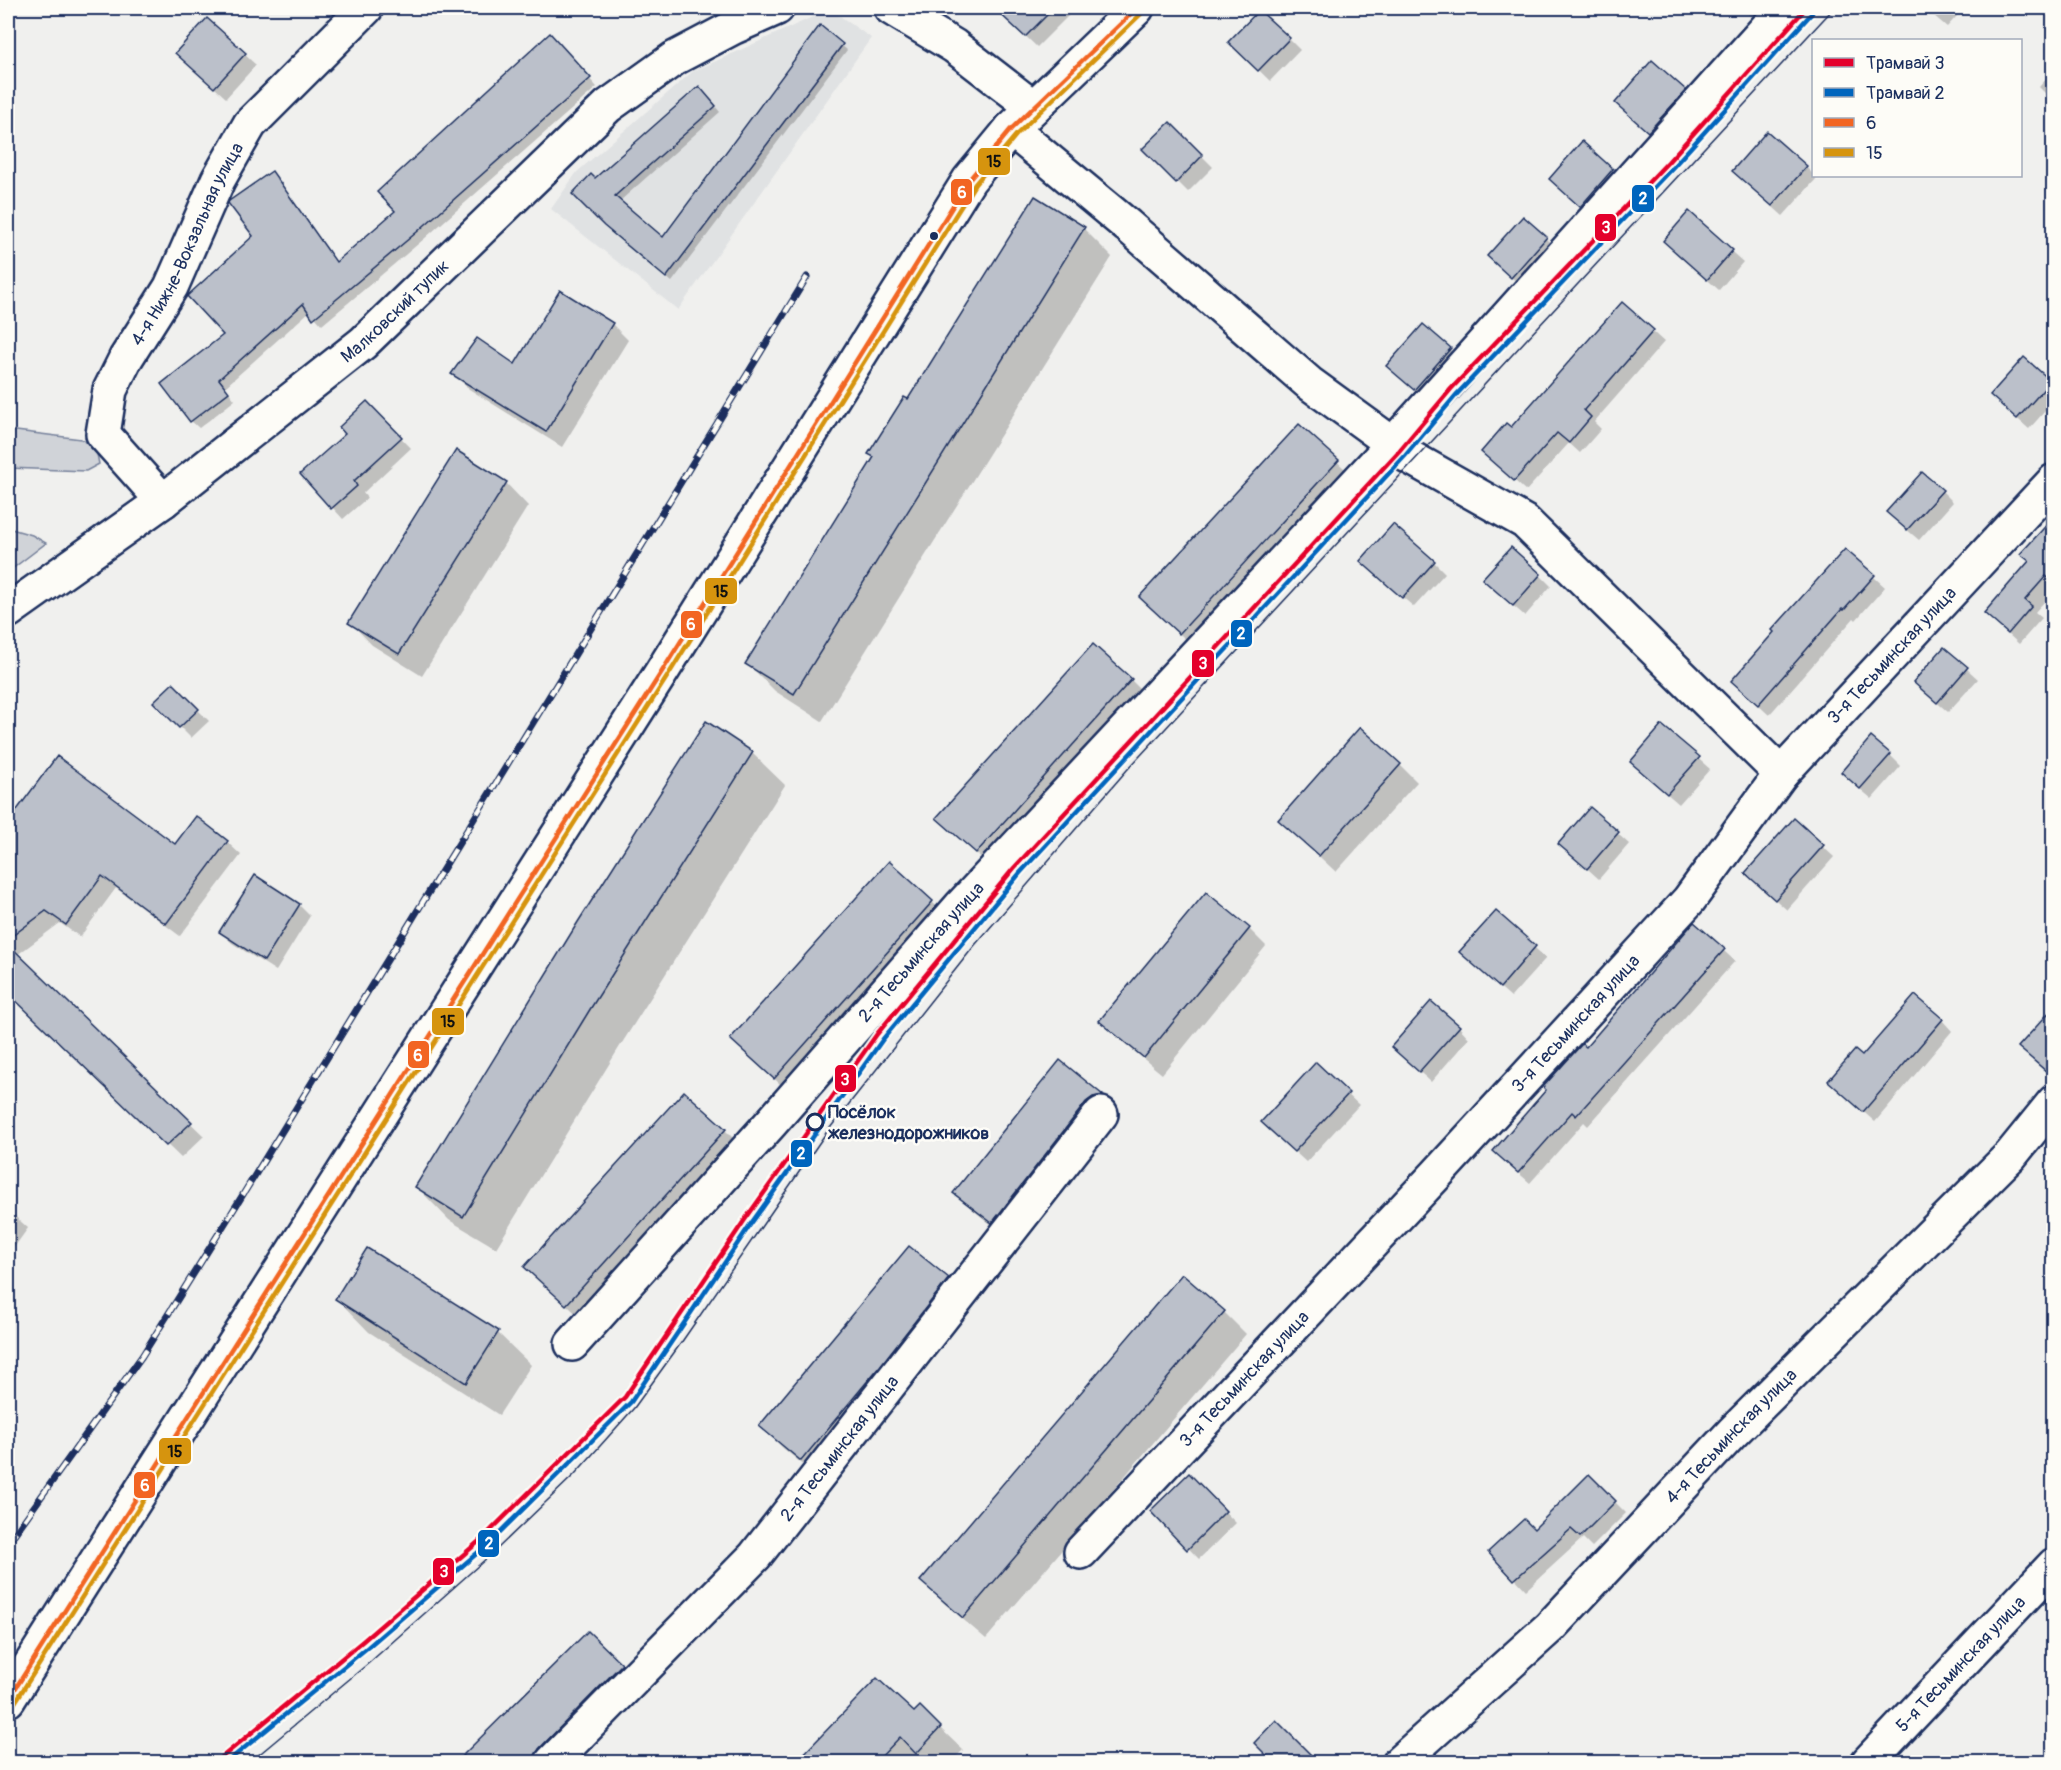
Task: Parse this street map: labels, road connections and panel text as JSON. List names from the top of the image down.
{
  "streets": {
    "street": [
      "4-я Нижне-Вокзальная улица",
      "Малковский тупик",
      "3-я Тесьминская улица",
      "2-я Тесьминская улица",
      "4-я Тесьминская улица",
      "5-я Тесьминская улица"
    ]
  },
  "crossings": [
    ["4-я Нижне-Вокзальная улица", "Малковский тупик"]
  ],
  "places": ["Посёлок железнодорожников"],
  "lines": [
    "tram line 3",
    "transit line 6",
    "tram line 2",
    "transit line 15"
  ],
  "legend": [
    "Трамвай 3",
    "Трамвай 2",
    "6",
    "15"
  ]
}
